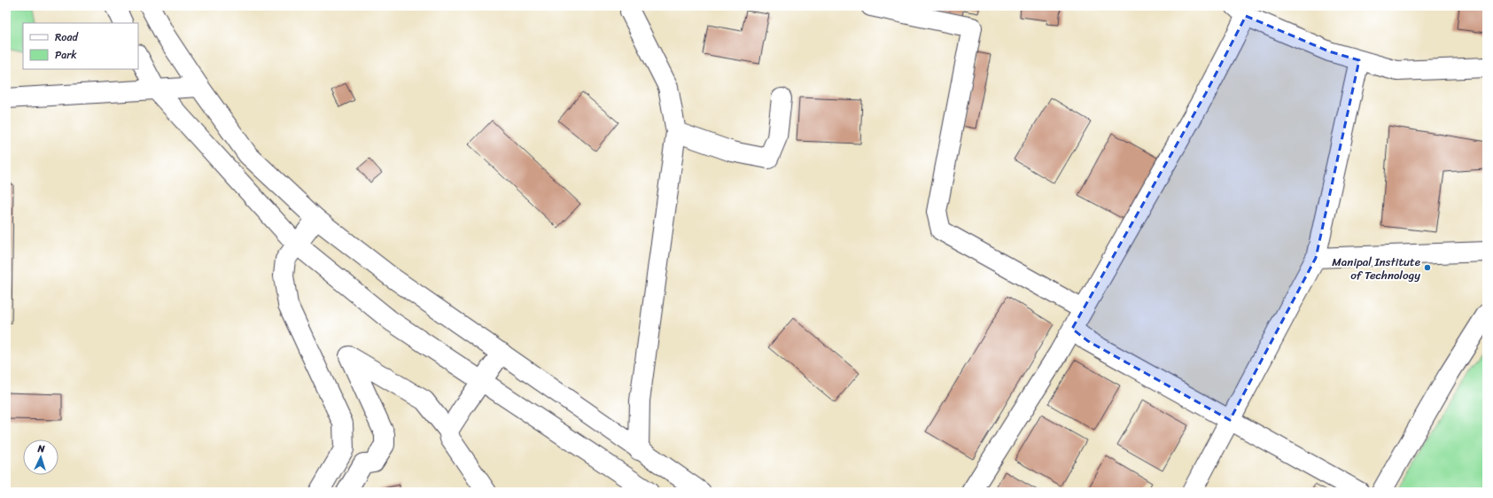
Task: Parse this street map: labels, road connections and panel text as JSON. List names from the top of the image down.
{
  "places": ["Manipal Institute of Technology"],
  "legend": ["Road", "Park"],
  "north": "top"
}
